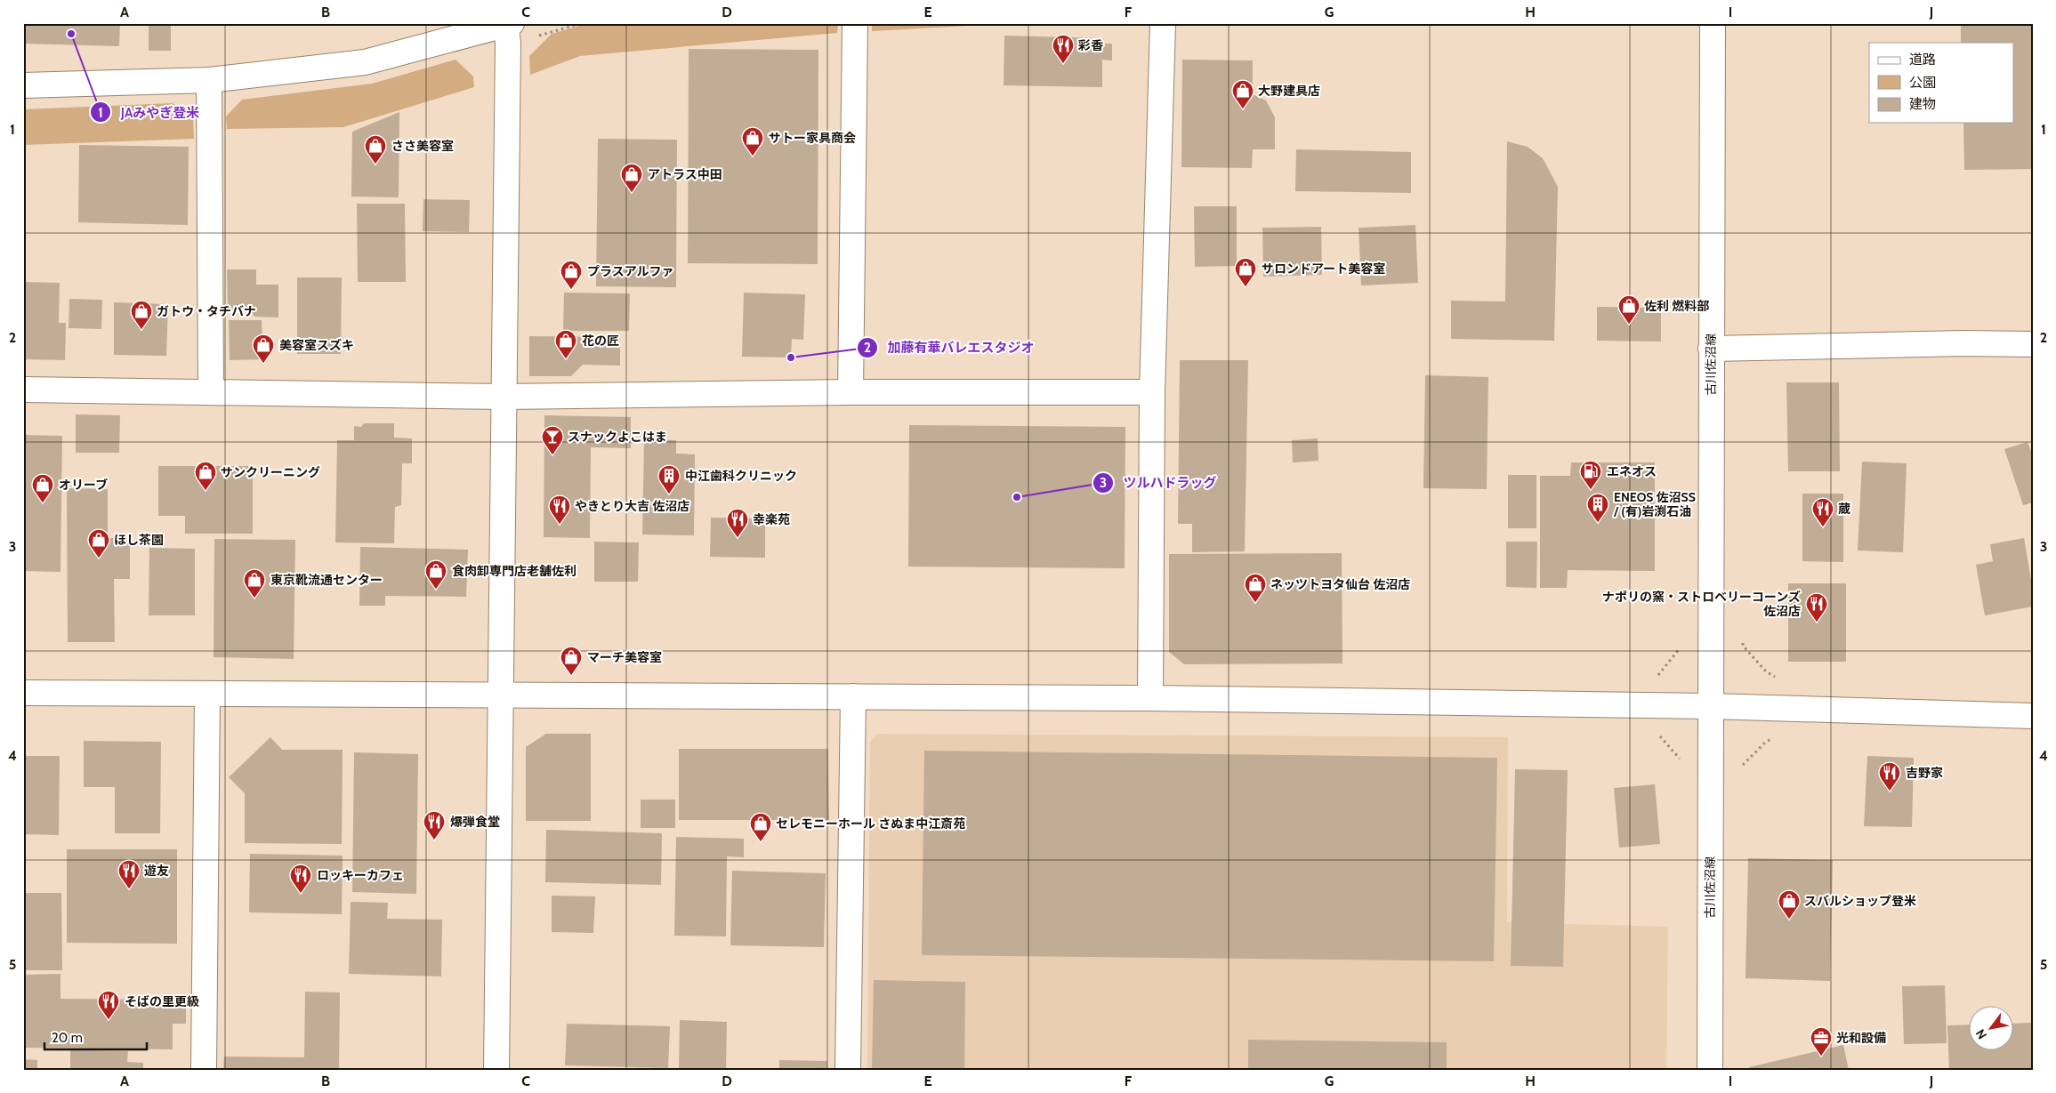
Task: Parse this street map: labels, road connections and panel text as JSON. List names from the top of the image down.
{
  "streets": {
    "street": ["古川佐沼線"]
  },
  "places": {
    "other": ["JAみやぎ登米", "加藤有華バレエスタジオ", "ツルハドラッグ"],
    "restaurant": [
      "彩香",
      "やきとり大吉 佐沼店",
      "蔵",
      "幸楽苑",
      "ナポリの窯・ストロベリーコーンズ 佐沼店",
      "吉野家",
      "爆弾食堂",
      "遊友",
      "ロッキーカフェ",
      "そばの里更級"
    ],
    "shop": [
      "大野建具店",
      "サトー家具商会",
      "ささ美容室",
      "アトラス中田",
      "サロンドアート美容室",
      "プラスアルファ",
      "佐利 燃料部",
      "ガトウ・タチバナ",
      "花の匠",
      "美容室スズキ",
      "サンクリーニング",
      "オリーブ",
      "ほし茶園",
      "食肉卸専門店老舗佐利",
      "東京靴流通センター",
      "ネッツトヨタ仙台 佐沼店",
      "マーチ美容室",
      "セレモニーホール さぬま中江斎苑",
      "スバルショップ登米"
    ],
    "bar": ["スナックよこはま"],
    "fuel station": ["エネオス"],
    "building": ["中江歯科クリニック", "ENEOS 佐沼SS / (有)岩渕石油"],
    "office": ["光和設備"]
  },
  "legend": ["道路", "公園", "建物"],
  "scale_bar": "20 m",
  "north": "bottom left",
  "grid": {
    "columns": [
      "A",
      "B",
      "C",
      "D",
      "E",
      "F",
      "G",
      "H",
      "I",
      "J"
    ],
    "rows": [
      "1",
      "2",
      "3",
      "4",
      "5"
    ]
  }
}
